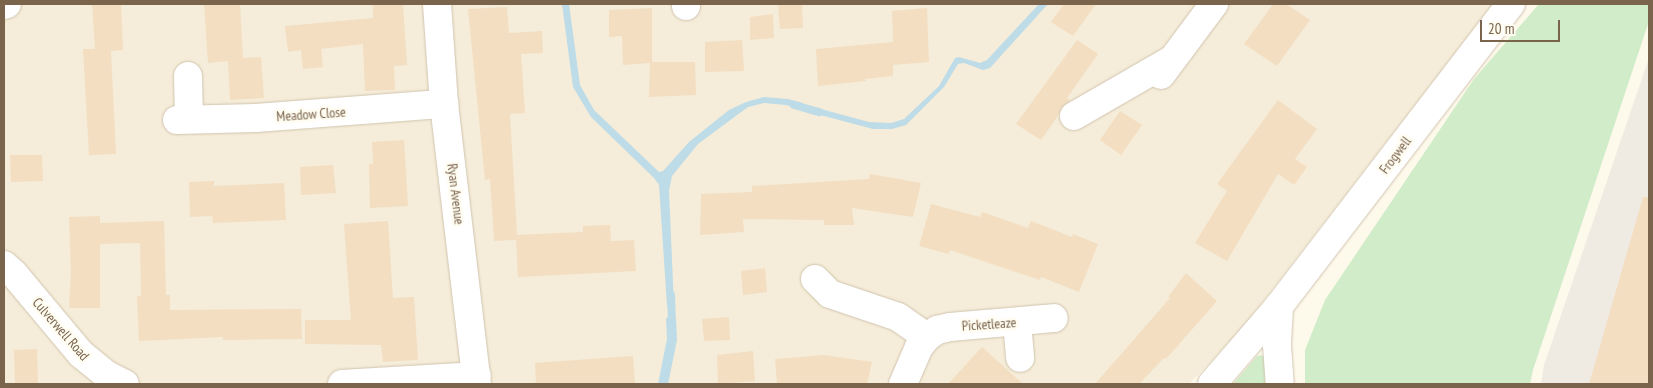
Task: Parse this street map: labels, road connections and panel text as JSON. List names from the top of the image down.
{
  "streets": {
    "street": [
      "Meadow Close",
      "Frogwell",
      "Ryan Avenue",
      "Picketleaze",
      "Culverwell Road"
    ]
  },
  "crossings": [
    ["Meadow Close", "Ryan Avenue"]
  ],
  "scale_bar": "20 m"
}
